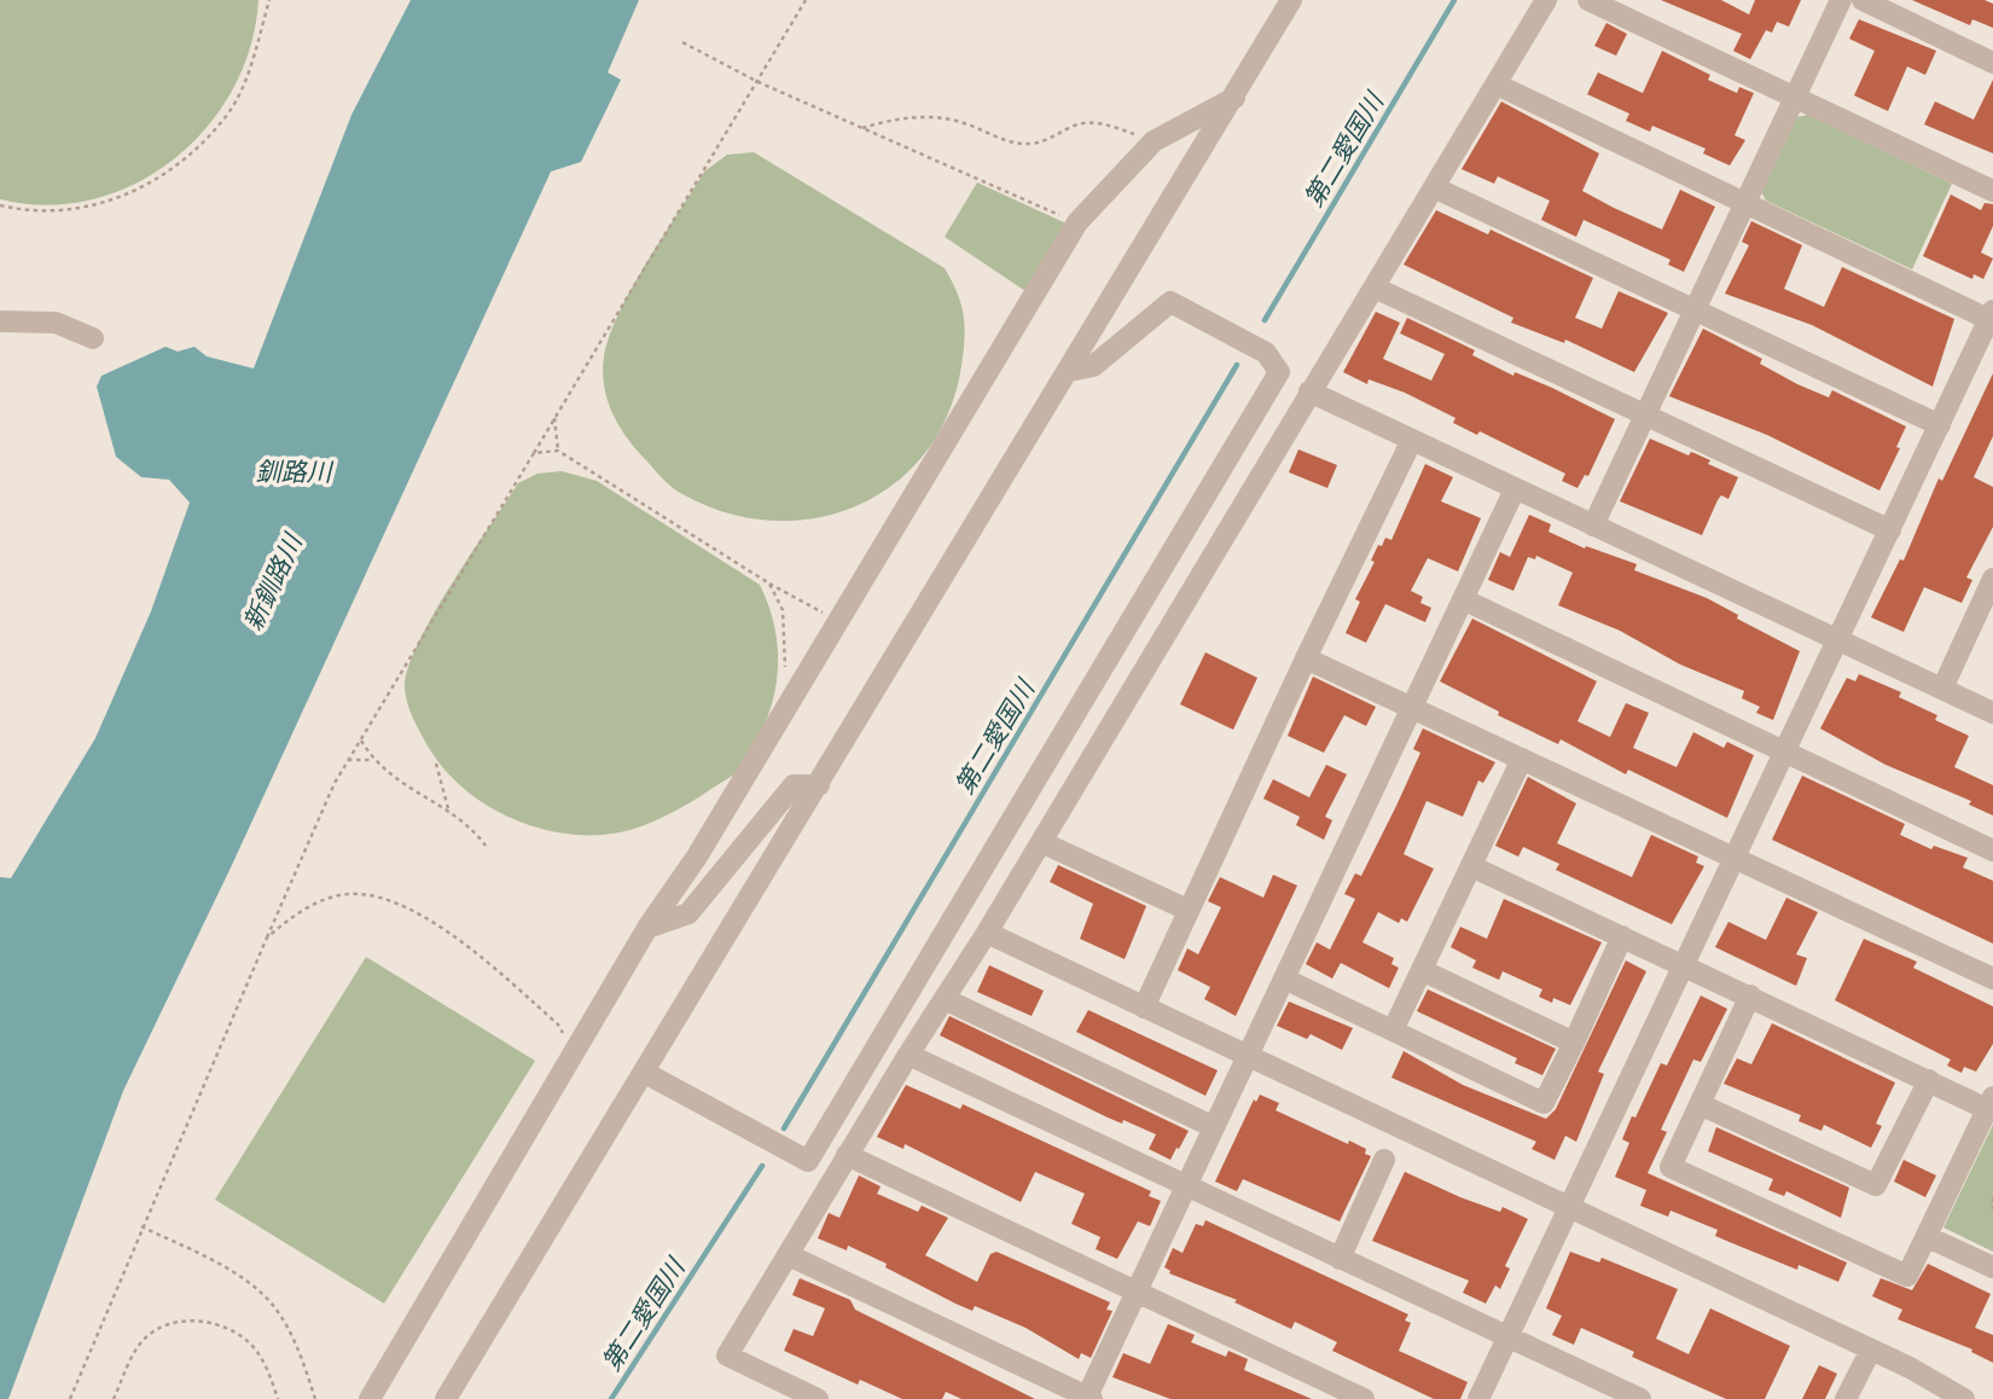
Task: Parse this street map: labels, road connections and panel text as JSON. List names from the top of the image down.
{
  "water": ["第二愛国川", "釧路川", "新釧路川"]
}
